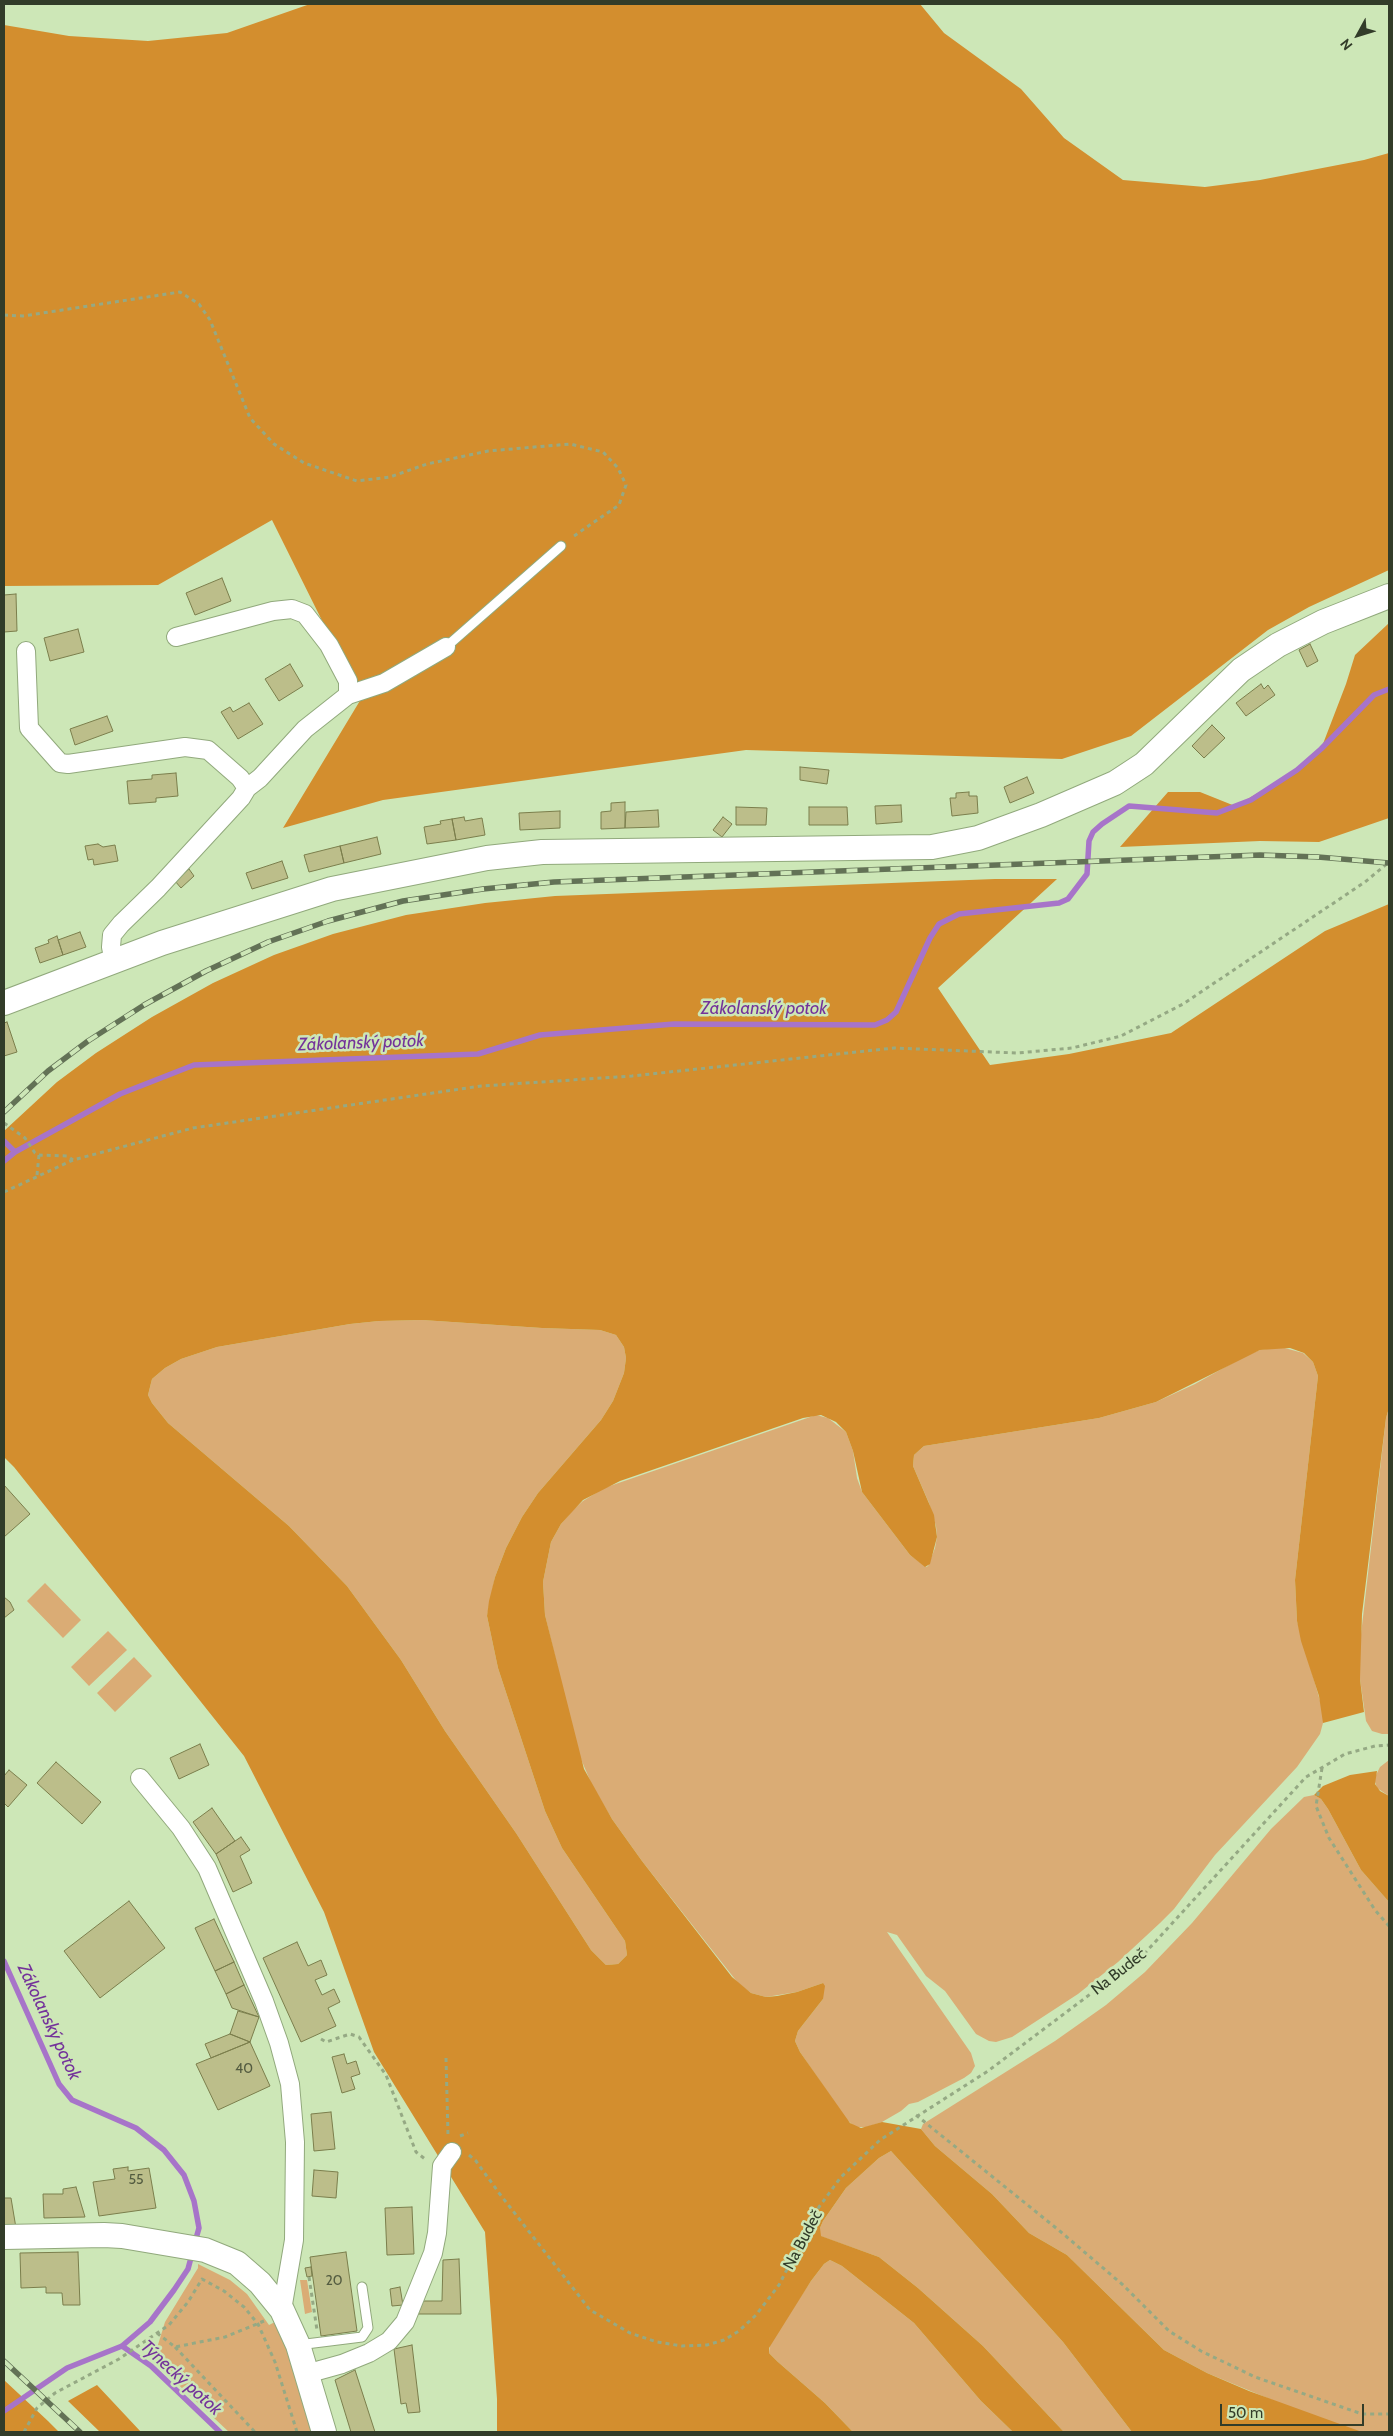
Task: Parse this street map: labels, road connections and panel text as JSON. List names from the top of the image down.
{
  "streets": {
    "path": ["Na Budeč"]
  },
  "water": ["Zákolanský potok", "Týnecký potok"],
  "house_numbers": ["40", "55", "20"],
  "scale_bar": "50 m",
  "north": "bottom left"
}
